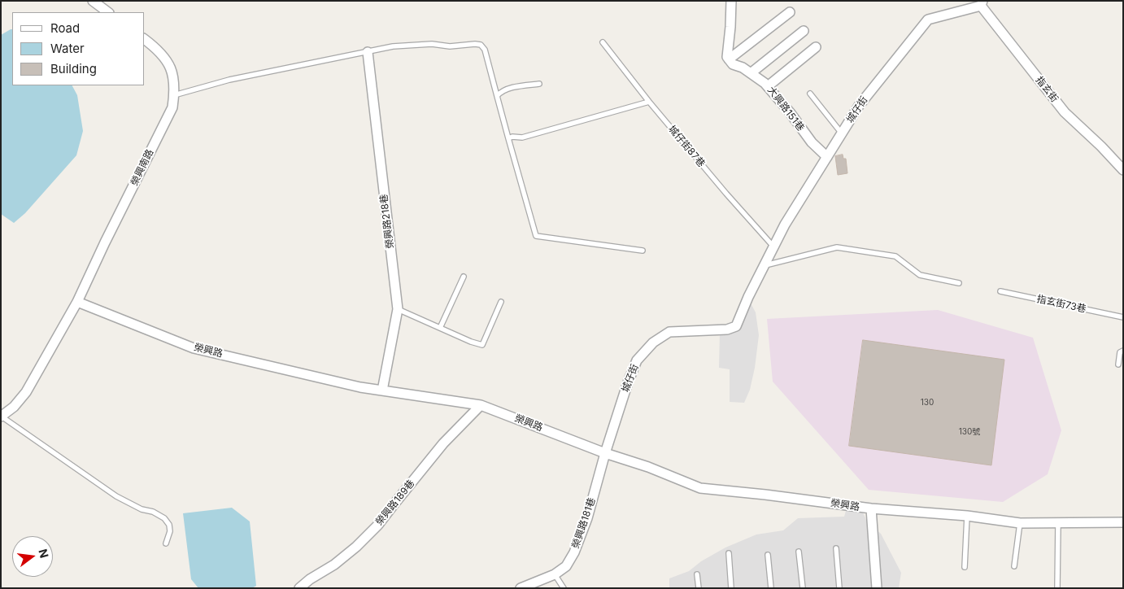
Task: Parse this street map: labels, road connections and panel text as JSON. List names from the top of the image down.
{
  "streets": {
    "street": [
      "指玄街",
      "大興路151巷",
      "城仔街",
      "榮興南路",
      "榮興路218巷",
      "榮興路",
      "榮興路189巷",
      "榮興路181巷"
    ],
    "lane": ["城仔街87巷", "指玄街73巷"]
  },
  "crossings": [
    ["指玄街", "城仔街"],
    ["大興路151巷", "城仔街"],
    ["城仔街", "城仔街87巷"],
    ["城仔街", "榮興路"],
    ["城仔街", "榮興路181巷"],
    ["榮興南路", "榮興路"],
    ["榮興路218巷", "榮興路"],
    ["榮興路", "榮興路189巷"],
    ["榮興路", "榮興路181巷"]
  ],
  "house_numbers": ["130", "130號"],
  "legend": ["Road", "Water", "Building"],
  "north": "right"
}
